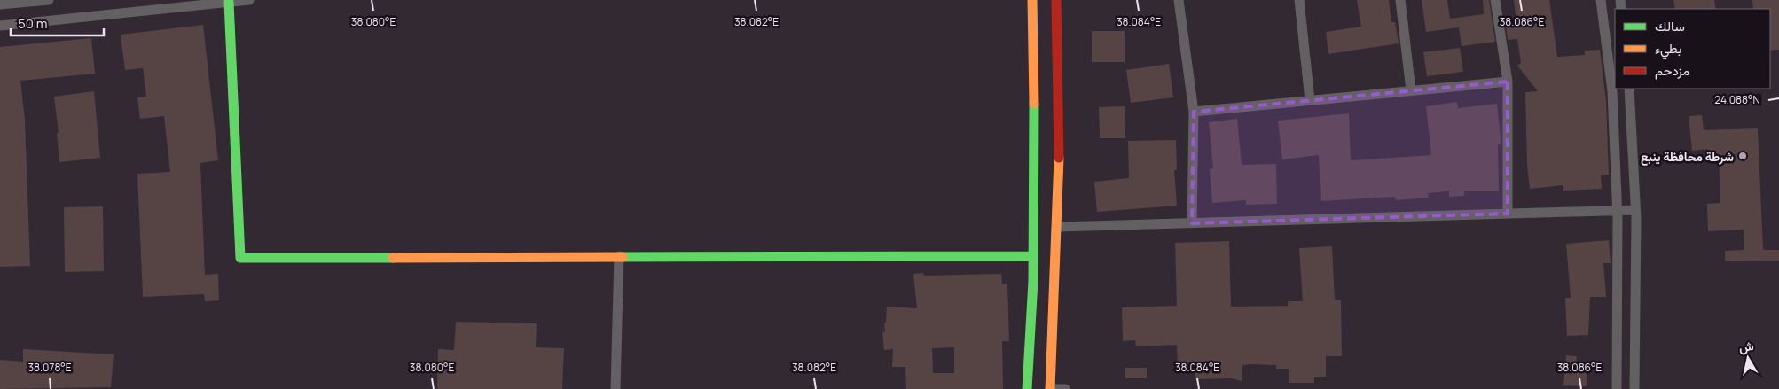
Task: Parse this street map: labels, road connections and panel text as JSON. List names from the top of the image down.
{
  "places": ["شرطة محافظة ينبع"],
  "legend": ["سالك", "بطيء", "مزدحم"],
  "scale_bar": "50 m",
  "north": "top",
  "coordinates": [
    "38.080°E",
    "38.082°E",
    "38.084°E",
    "38.086°E",
    "24.088°N",
    "38.078°E"
  ]
}
